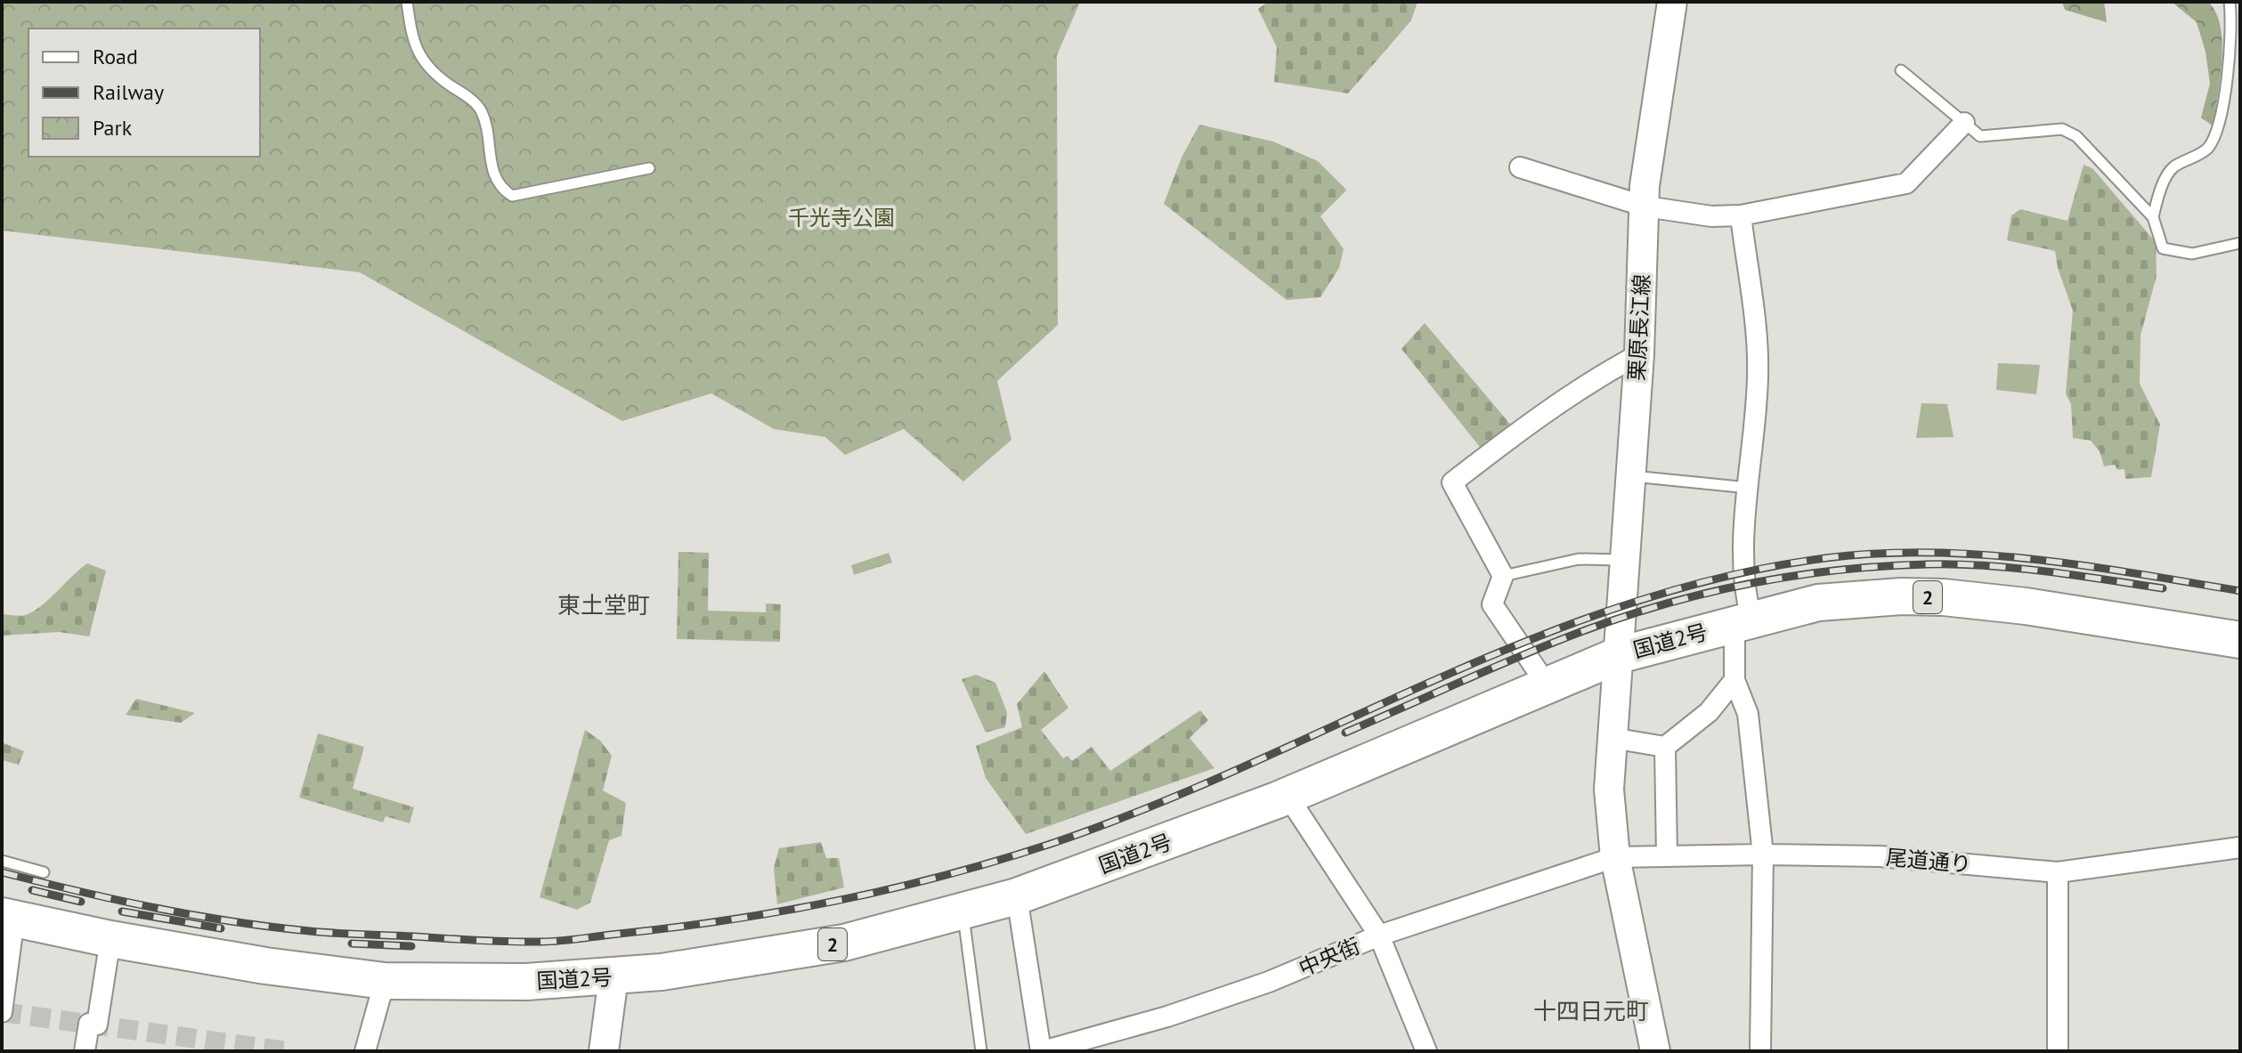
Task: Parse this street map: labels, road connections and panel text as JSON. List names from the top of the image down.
{
  "streets": {
    "highway": ["2", "国道2号"],
    "main road": ["栗原長江線"],
    "street": ["尾道通り", "中央街"]
  },
  "crossings": [
    ["栗原長江線", "国道2号"],
    ["栗原長江線", "尾道通り"],
    ["栗原長江線", "中央街"],
    ["尾道通り", "中央街"]
  ],
  "districts": ["東土堂町", "十四日元町"],
  "parks": ["千光寺公園"],
  "legend": ["Road", "Railway", "Park"]
}
